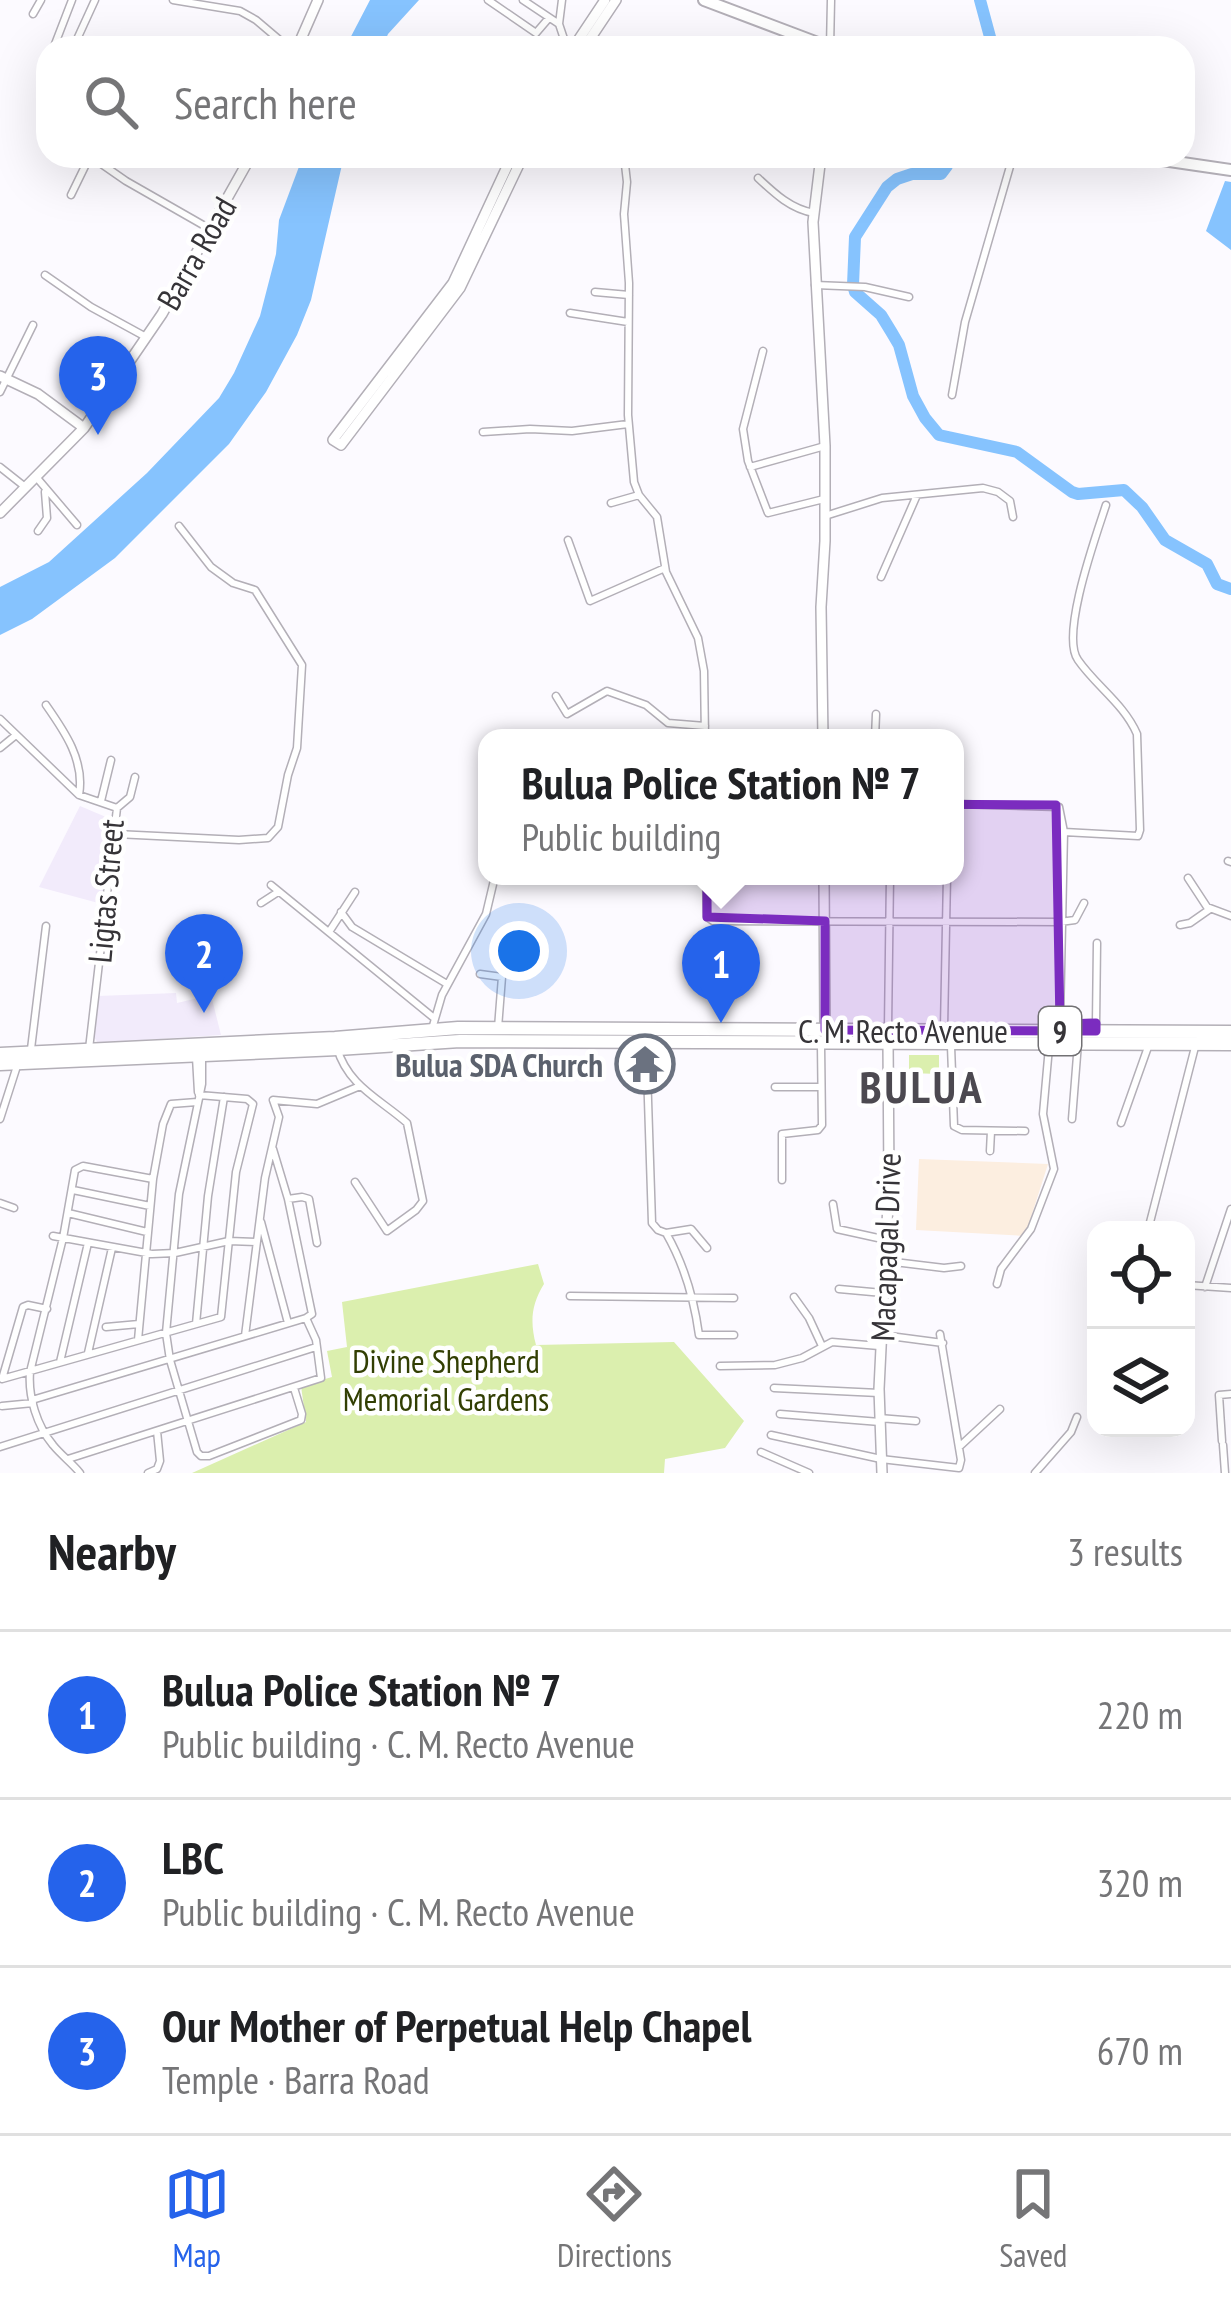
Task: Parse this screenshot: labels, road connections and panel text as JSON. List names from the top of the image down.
{
  "streets": {
    "highway": ["C. M. Recto Avenue", "9"],
    "street": ["Barra Road", "Ligtas Street", "Macapagal Drive"]
  },
  "crossings": [
    ["Ligtas Street", "C. M. Recto Avenue"],
    ["C. M. Recto Avenue", "Macapagal Drive"]
  ],
  "districts": ["BULUA"],
  "parks": ["Divine Shepherd Memorial Gardens"],
  "places": {
    "temple": ["Bulua SDA Church"]
  },
  "page": {
    "search": "Search here",
    "pins": ["3", "2", "1"],
    "popup": ["Bulua Police Station № 7", "Public building"],
    "heading": ["Nearby", "3 results"],
    "list": [
      {
        "mark": "1",
        "name": "Bulua Police Station № 7",
        "note": "Public building · C. M. Recto Avenue",
        "value": "220 m"
      },
      {
        "mark": "2",
        "name": "LBC",
        "note": "Public building · C. M. Recto Avenue",
        "value": "320 m"
      },
      {
        "mark": "3",
        "name": "Our Mother of Perpetual Help Chapel",
        "note": "Temple · Barra Road",
        "value": "670 m"
      }
    ],
    "nav": ["Map", "Directions", "Saved"]
  }
}
